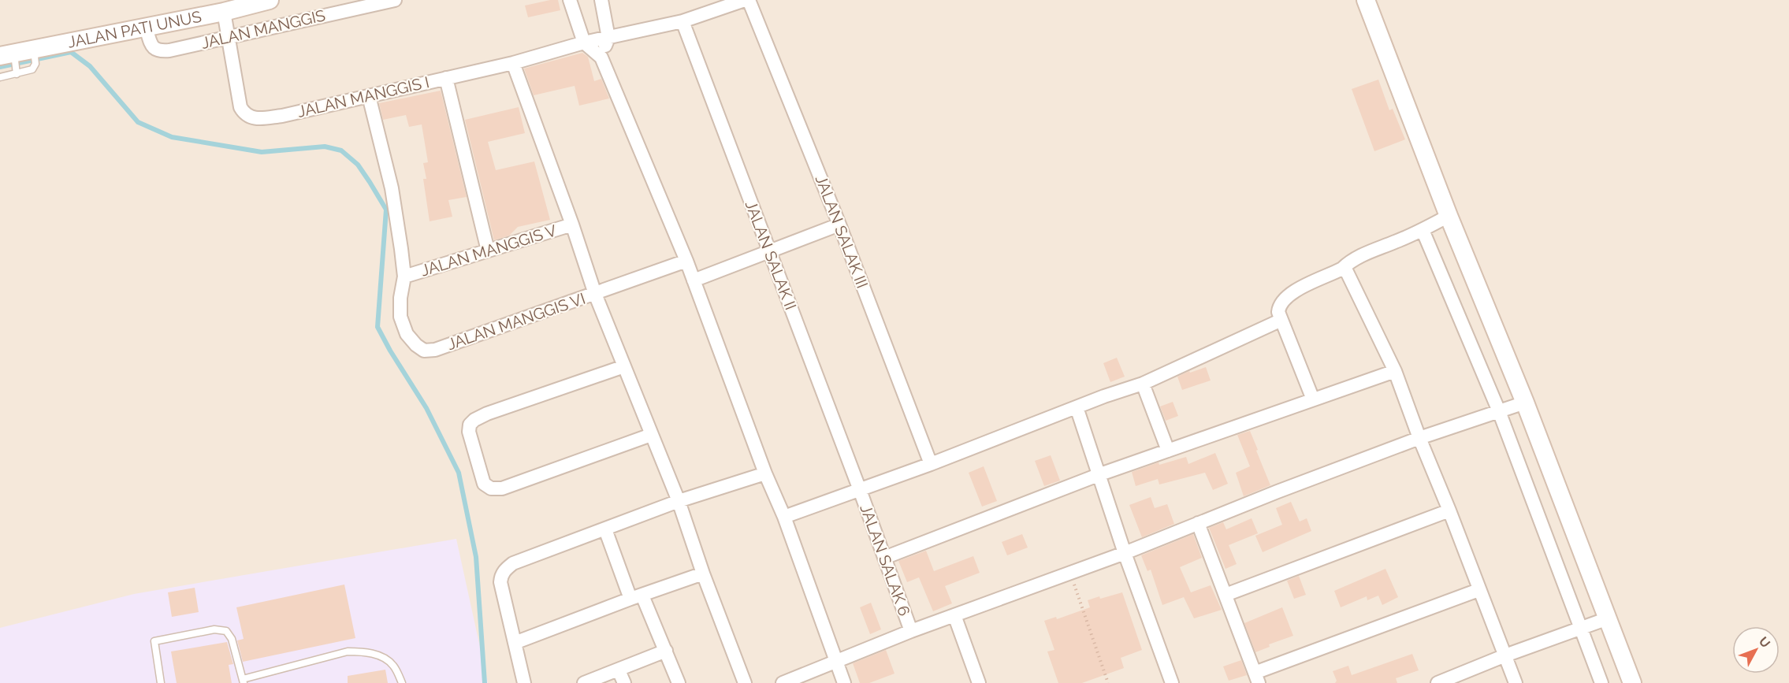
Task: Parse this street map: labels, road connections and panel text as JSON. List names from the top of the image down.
{
  "streets": {
    "main road": ["JALAN PATI UNUS"],
    "street": [
      "JALAN MANGGIS",
      "JALAN MANGGIS I",
      "JALAN SALAK III",
      "JALAN MANGGIS V",
      "JALAN SALAK II",
      "JALAN MANGGIS VI",
      "JALAN SALAK 6"
    ]
  },
  "crossings": [
    ["JALAN MANGGIS", "JALAN PATI UNUS"],
    ["JALAN MANGGIS", "JALAN MANGGIS I"],
    ["JALAN PATI UNUS", "JALAN MANGGIS I"],
    ["JALAN MANGGIS I", "JALAN SALAK II"],
    ["JALAN MANGGIS V", "JALAN MANGGIS VI"],
    ["JALAN SALAK II", "JALAN SALAK 6"]
  ],
  "north": "top right"
}
